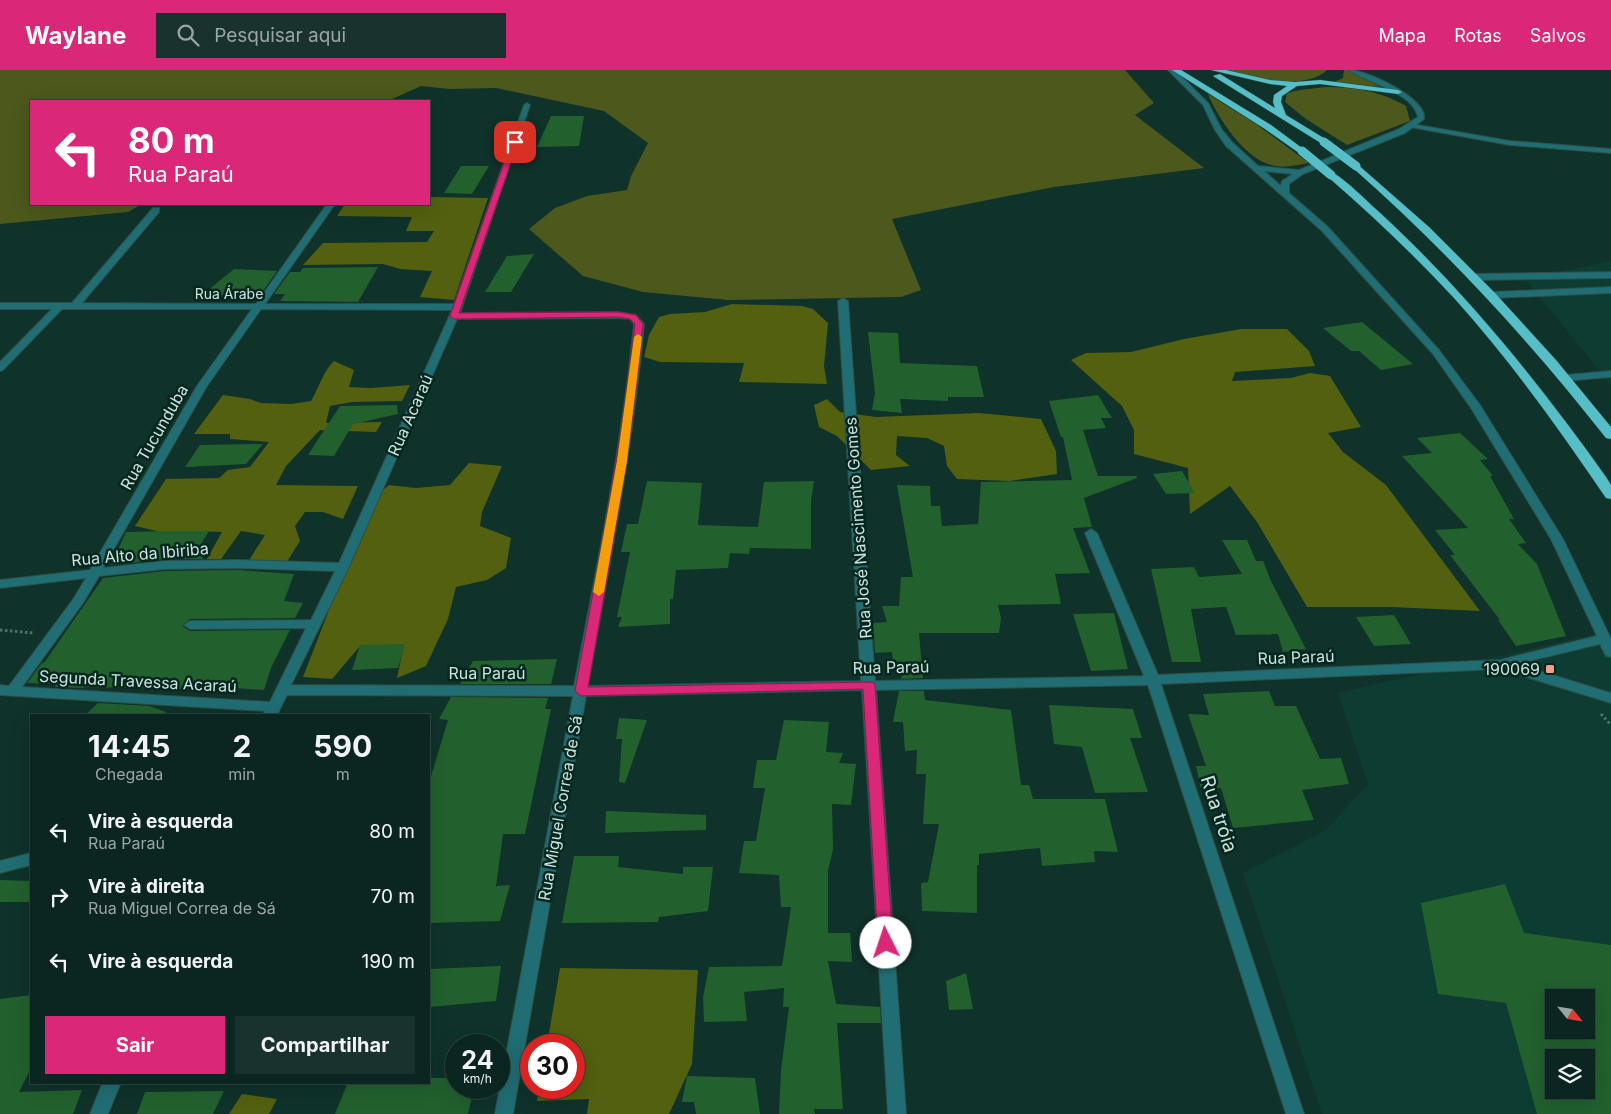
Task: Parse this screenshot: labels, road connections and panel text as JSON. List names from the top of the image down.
{
  "streets": {
    "street": [
      "Rua Árabe",
      "Rua Acaraú",
      "Rua Tucunduba",
      "Rua José Nascimento Gomes",
      "Rua Alto da Ibiriba",
      "Rua Paraú",
      "Segunda Travessa Acaraú",
      "Rua Miguel Correa de Sá",
      "Rua tróia"
    ]
  },
  "crossings": [
    ["Rua Árabe", "Rua Acaraú"],
    ["Rua Árabe", "Rua Tucunduba"],
    ["Rua Árabe", "Rua Miguel Correa de Sá"],
    ["Rua Acaraú", "Rua Alto da Ibiriba"],
    ["Rua Acaraú", "Rua Paraú"],
    ["Rua Acaraú", "Segunda Travessa Acaraú"],
    ["Rua Tucunduba", "Rua Alto da Ibiriba"],
    ["Rua Tucunduba", "Segunda Travessa Acaraú"],
    ["Rua José Nascimento Gomes", "Rua Paraú"],
    ["Rua Paraú", "Rua Miguel Correa de Sá"],
    ["Rua Paraú", "Rua tróia"]
  ],
  "places": {
    "transit": ["190069"]
  },
  "north": "bottom right",
  "page": {
    "header": "Waylane",
    "search": "Pesquisar aqui",
    "nav": ["Mapa", "Rotas", "Salvos"],
    "turn": ["80 m", "Rua Paraú"],
    "eta": [
      "14:45",
      "Chegada",
      "2",
      "min",
      "590",
      "m"
    ],
    "list": [
      {
        "name": "Vire à esquerda",
        "note": "Rua Paraú",
        "value": "80 m"
      },
      {
        "name": "Vire à direita",
        "note": "Rua Miguel Correa de Sá",
        "value": "70 m"
      },
      {
        "name": "Vire à esquerda",
        "value": "190 m"
      }
    ],
    "buttons": ["Sair", "Compartilhar"],
    "speed": "24 km/h",
    "limit": "30"
  }
}
